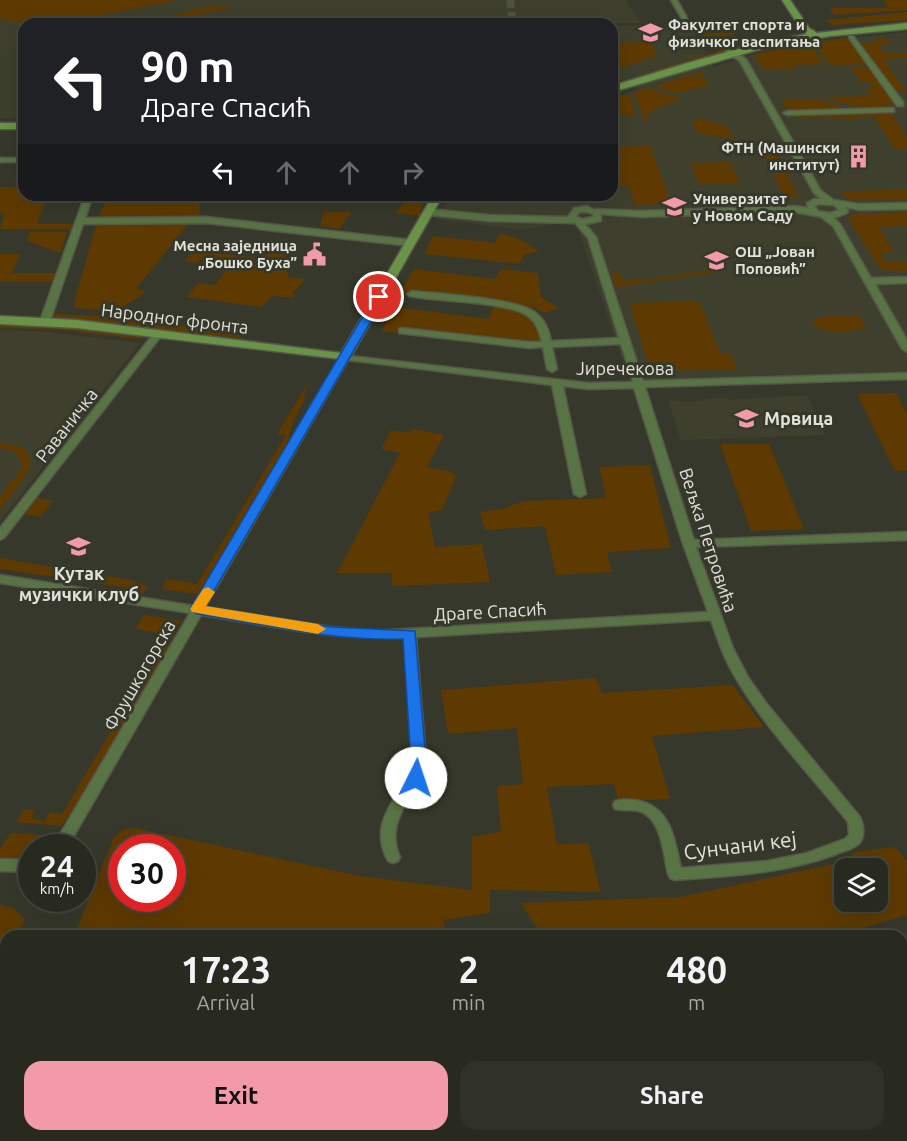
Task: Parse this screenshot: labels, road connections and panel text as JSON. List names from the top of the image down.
{
  "streets": {
    "main road": ["Народног фронта", "Фрушкогорска"],
    "street": [
      "Јиречекова",
      "Раваничка",
      "Вељка Петровића",
      "Драге Спасић",
      "Сунчани кеј"
    ]
  },
  "crossings": [
    ["Народног фронта", "Јиречекова"],
    ["Народног фронта", "Раваничка"],
    ["Народног фронта", "Фрушкогорска"],
    ["Јиречекова", "Вељка Петровића"],
    ["Јиречекова", "Фрушкогорска"],
    ["Вељка Петровића", "Драге Спасић"],
    ["Вељка Петровића", "Сунчани кеј"],
    ["Драге Спасић", "Фрушкогорска"]
  ],
  "places": {
    "school or university": [
      "Факултет спорта и физичког васпитања",
      "Универзитет у Новом Саду",
      "ОШ „Јован Поповић”",
      "Мрвица",
      "Кутак музички клуб"
    ],
    "building": ["ФТН (Машински институт)"],
    "public building": ["Месна заједница „Бошко Буха”"]
  },
  "page": {
    "turn": ["90 m", "Драге Спасић"],
    "speed": "24 km/h",
    "limit": "30",
    "eta": [
      "17:23",
      "Arrival",
      "2",
      "min",
      "480",
      "m"
    ],
    "buttons": ["Exit", "Share"]
  }
}
